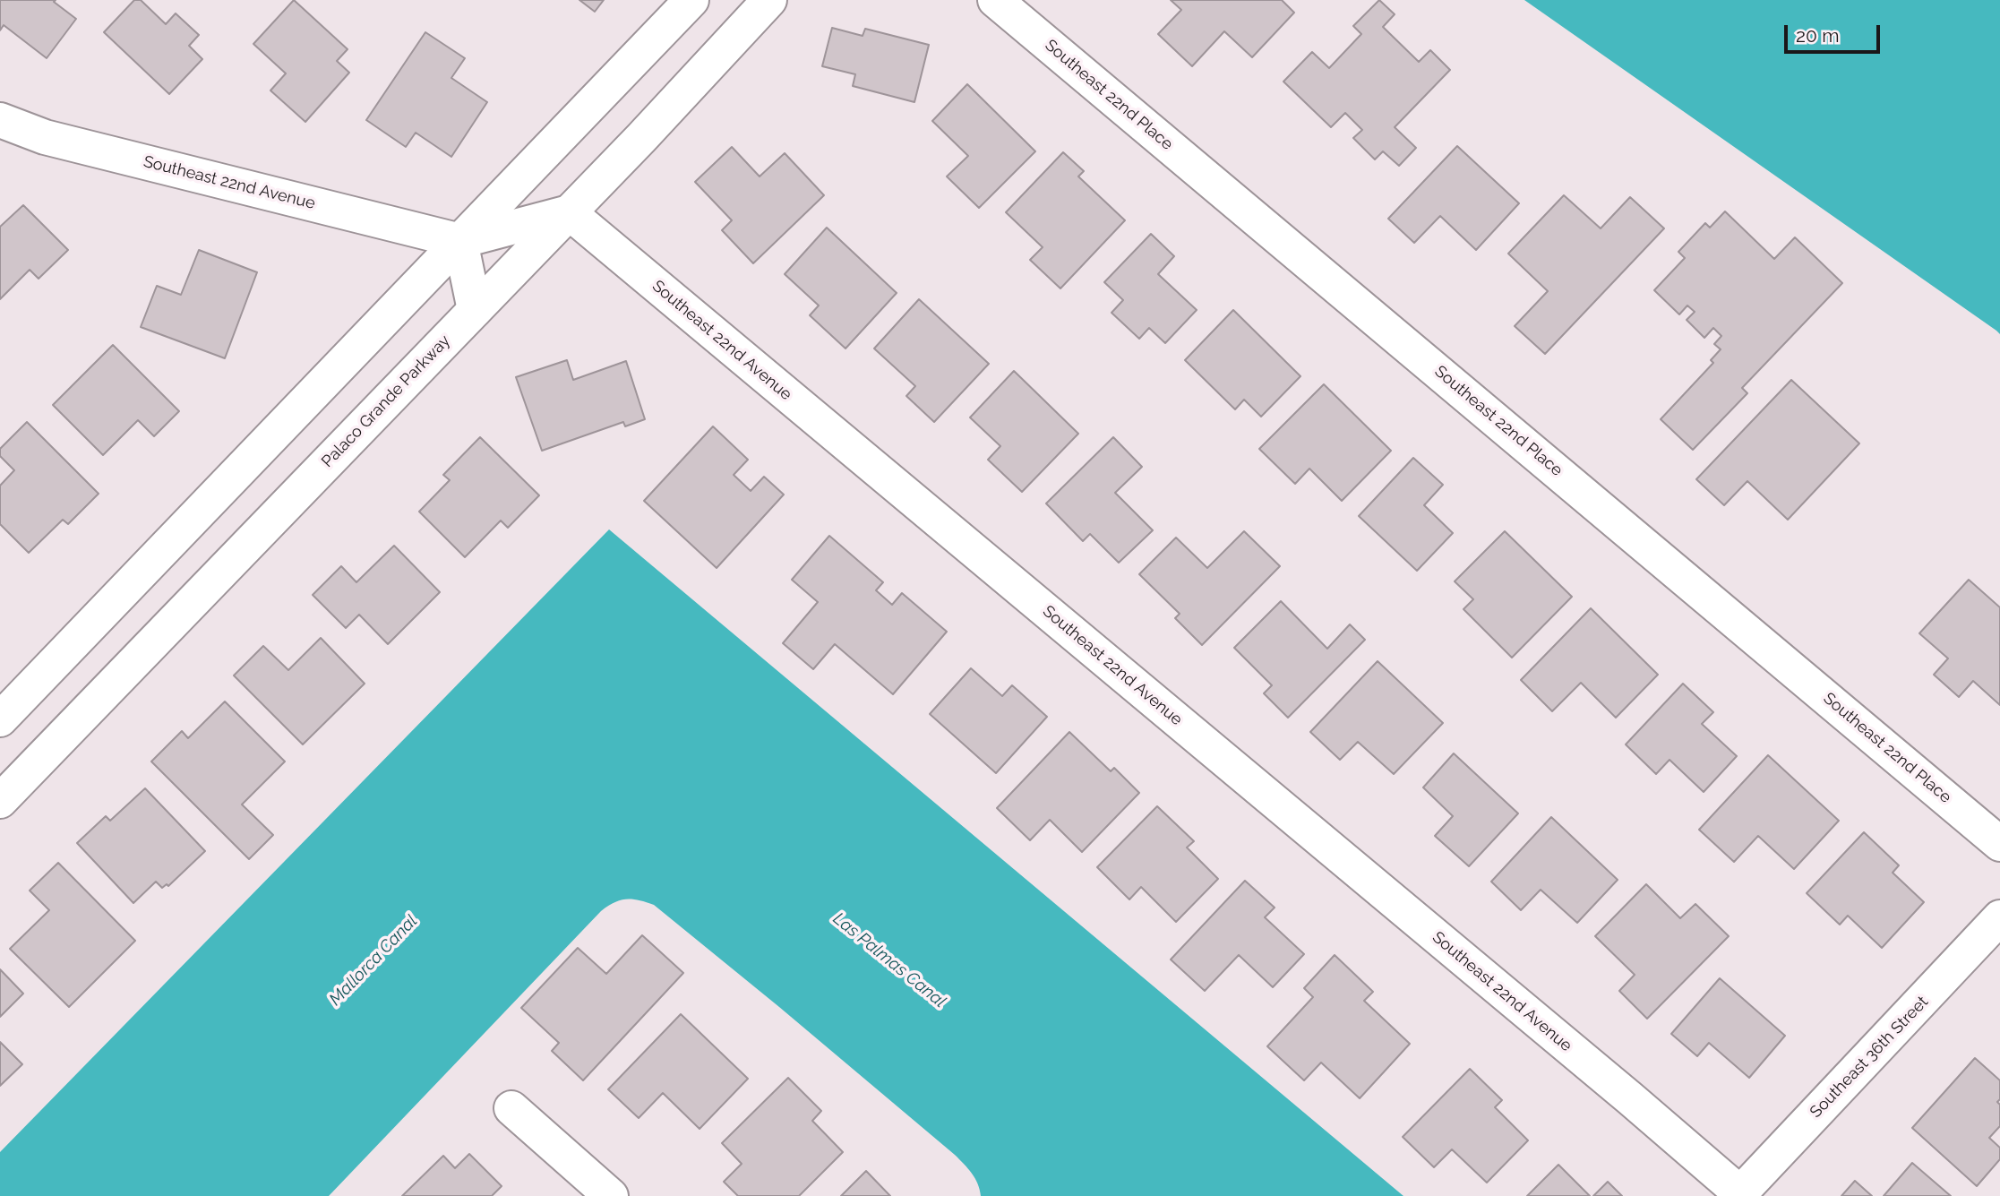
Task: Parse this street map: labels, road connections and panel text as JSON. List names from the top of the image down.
{
  "streets": {
    "street": [
      "Southeast 22nd Place",
      "Southeast 22nd Avenue",
      "Palaco Grande Parkway",
      "Southeast 36th Street"
    ]
  },
  "crossings": [
    ["Southeast 22nd Avenue", "Palaco Grande Parkway"],
    ["Southeast 22nd Avenue", "Southeast 36th Street"]
  ],
  "water": ["Mallorca Canal", "Las Palmas Canal"],
  "scale_bar": "20 m"
}
